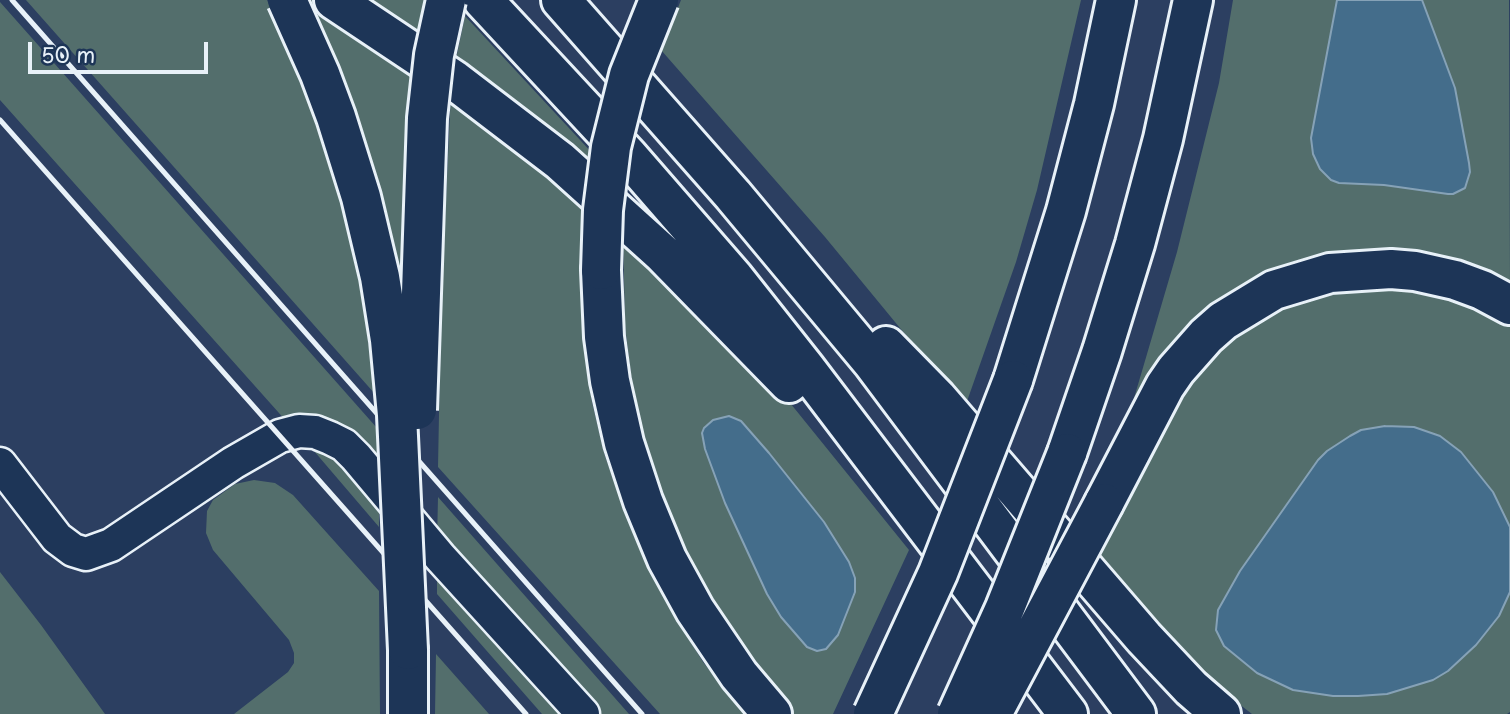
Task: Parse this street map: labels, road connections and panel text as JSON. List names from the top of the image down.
{
  "scale_bar": "50 m"
}
